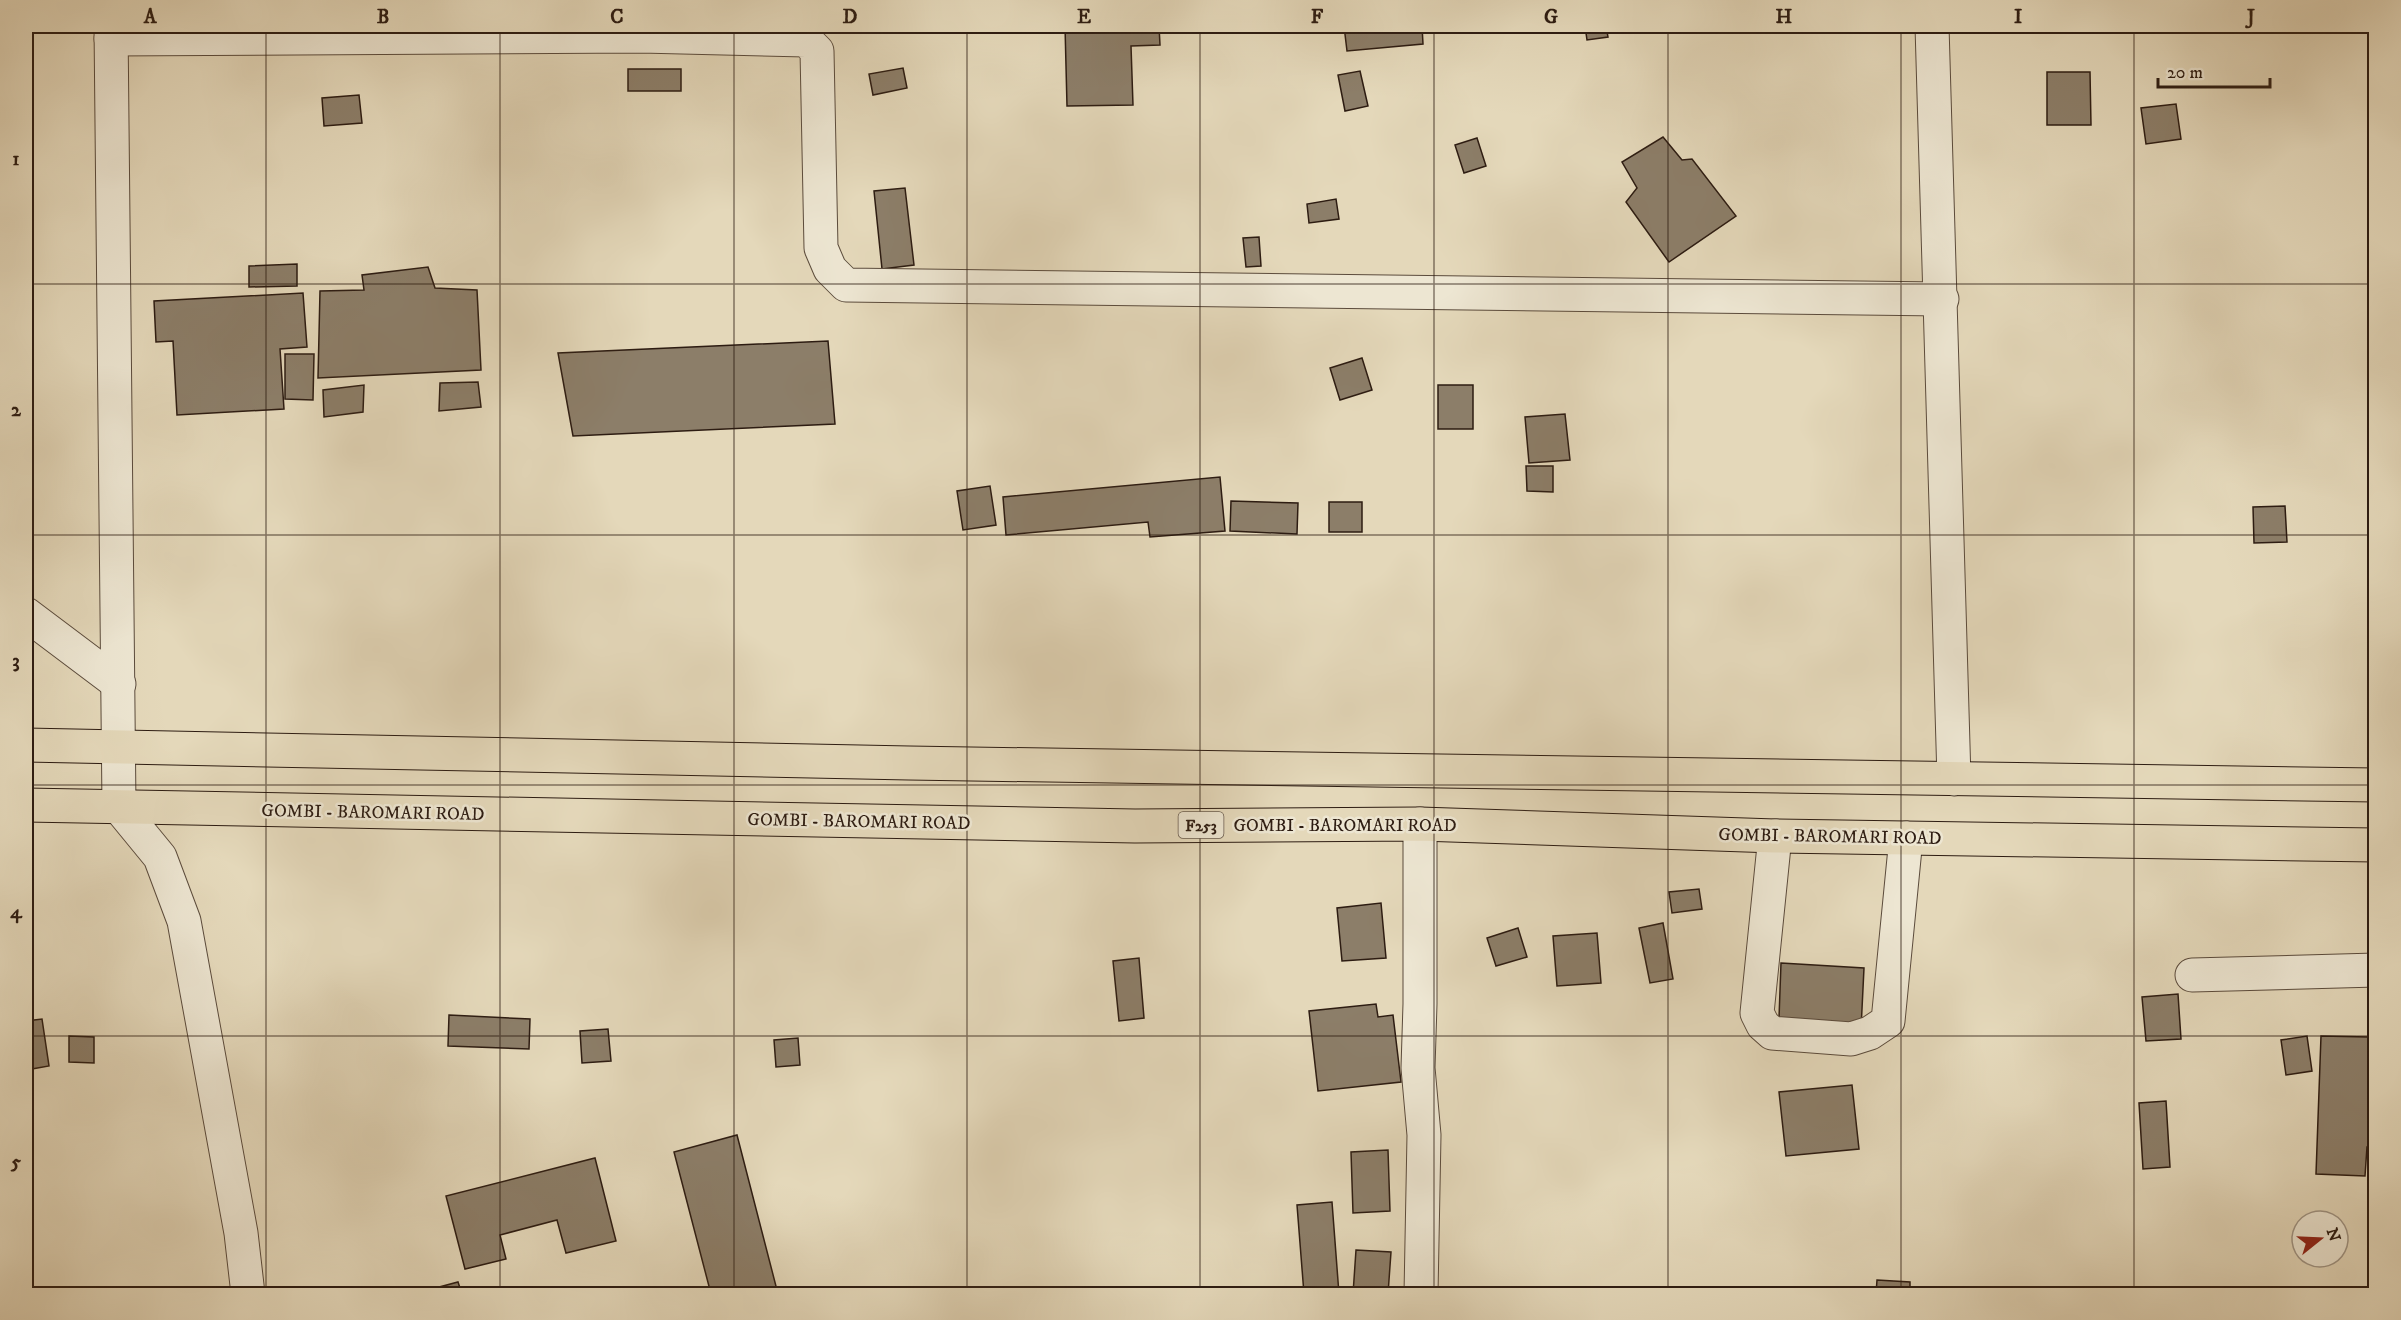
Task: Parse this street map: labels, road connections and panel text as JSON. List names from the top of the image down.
{
  "streets": {
    "main road": ["GOMBI - BAROMARI ROAD", "F253"]
  },
  "scale_bar": "20 m",
  "north": "right",
  "grid": {
    "columns": [
      "A",
      "B",
      "C",
      "D",
      "E",
      "F",
      "G",
      "H",
      "I",
      "J"
    ],
    "rows": [
      "1",
      "2",
      "3",
      "4",
      "5"
    ]
  }
}
